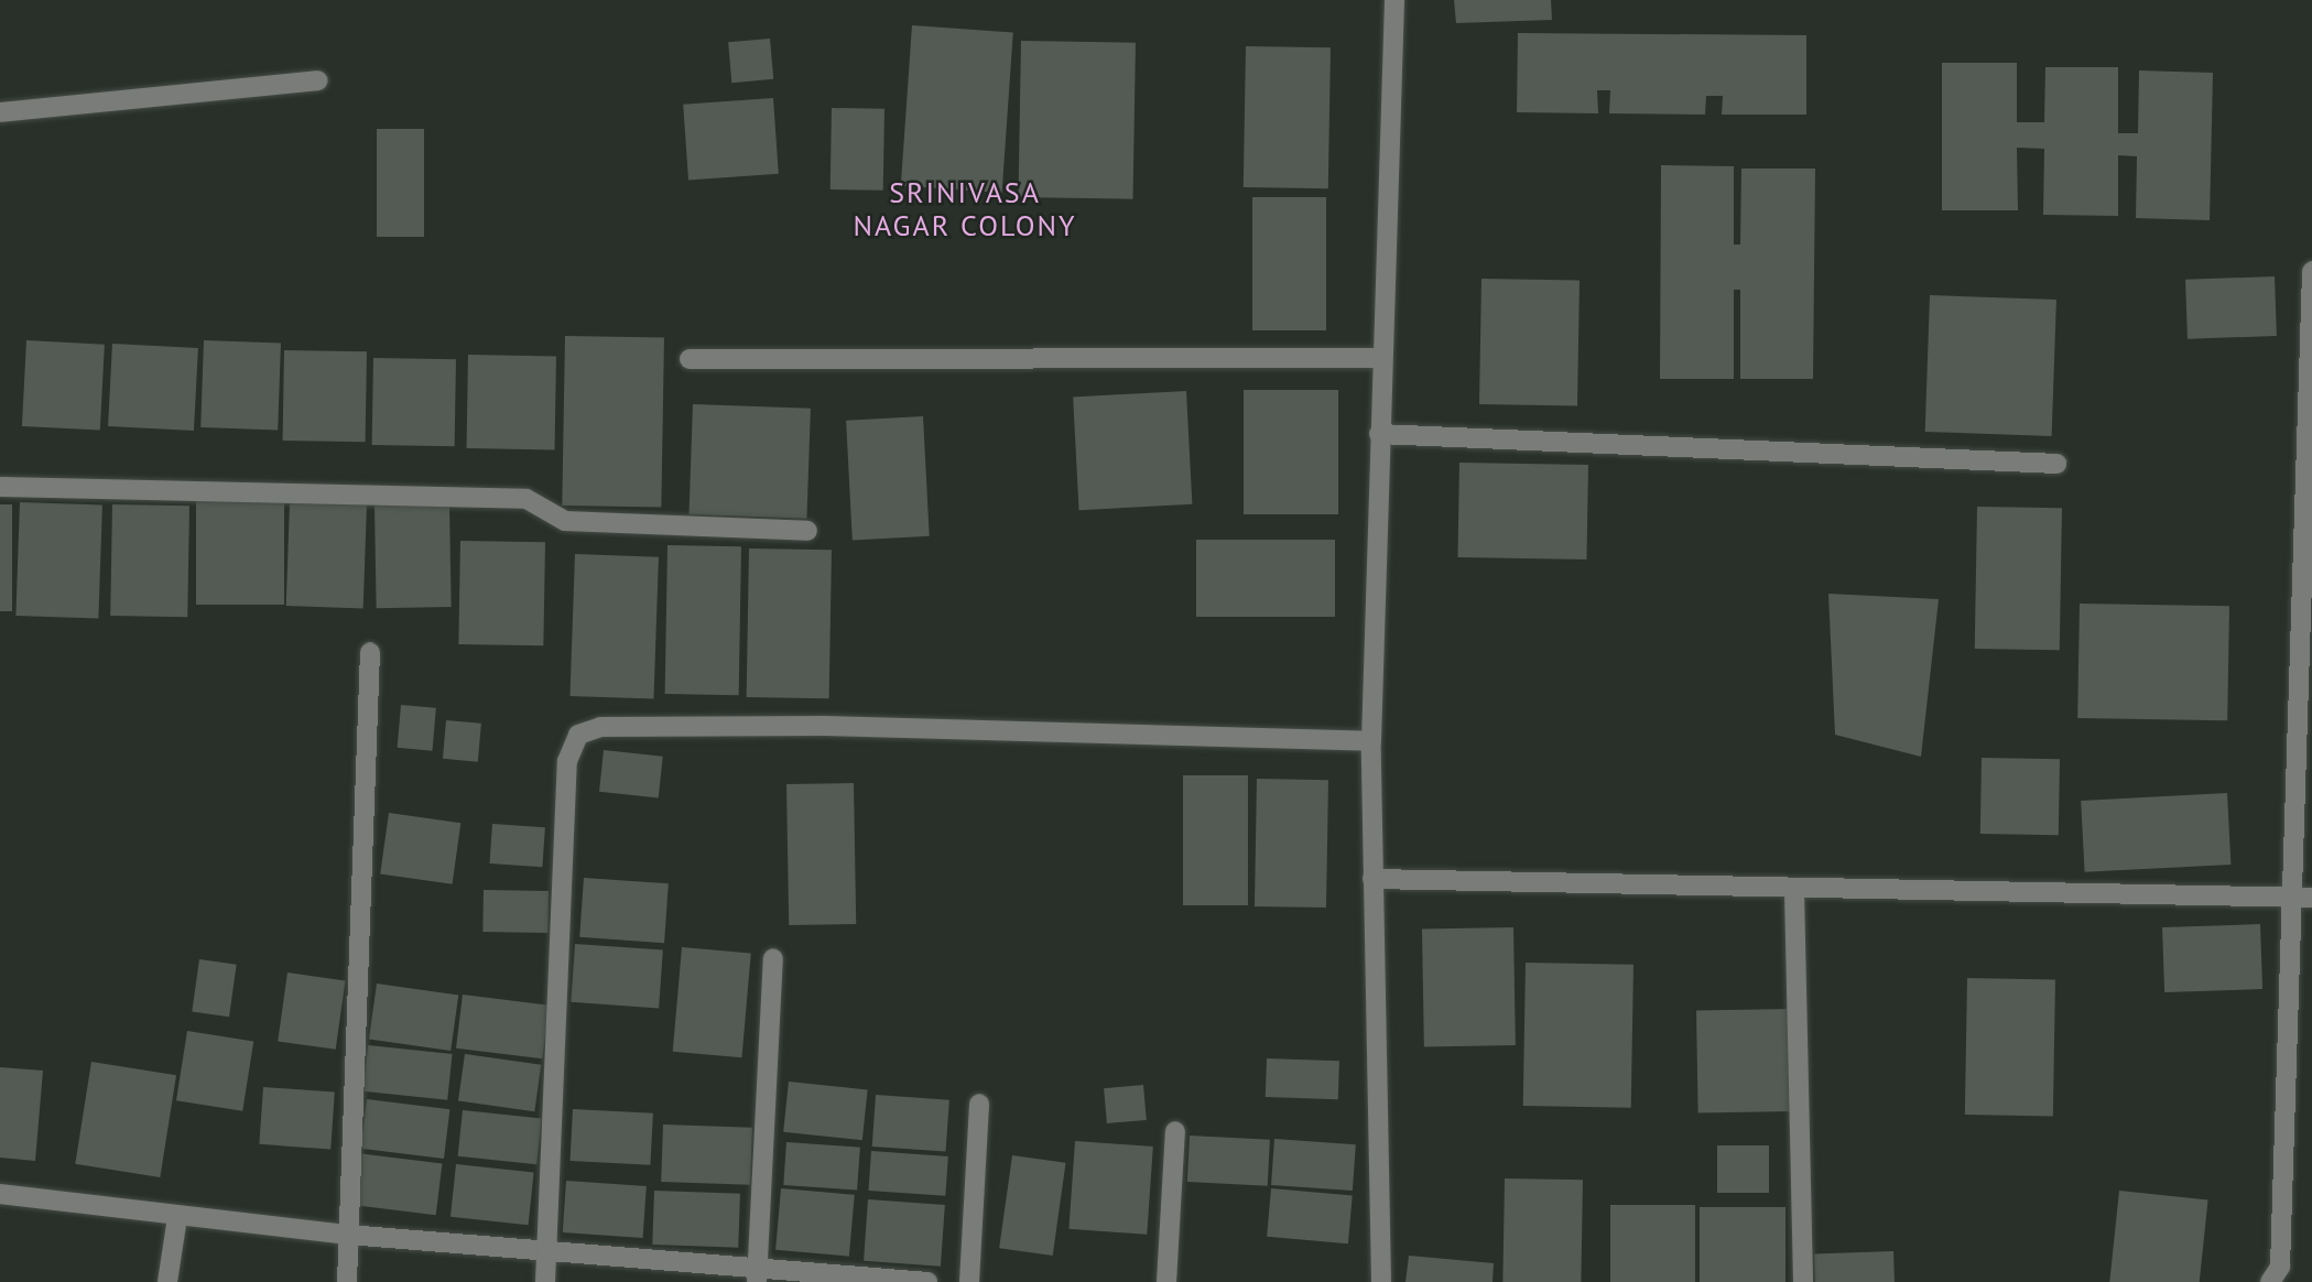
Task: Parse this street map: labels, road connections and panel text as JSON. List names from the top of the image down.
{
  "districts": ["SRINIVASA NAGAR COLONY"]
}
